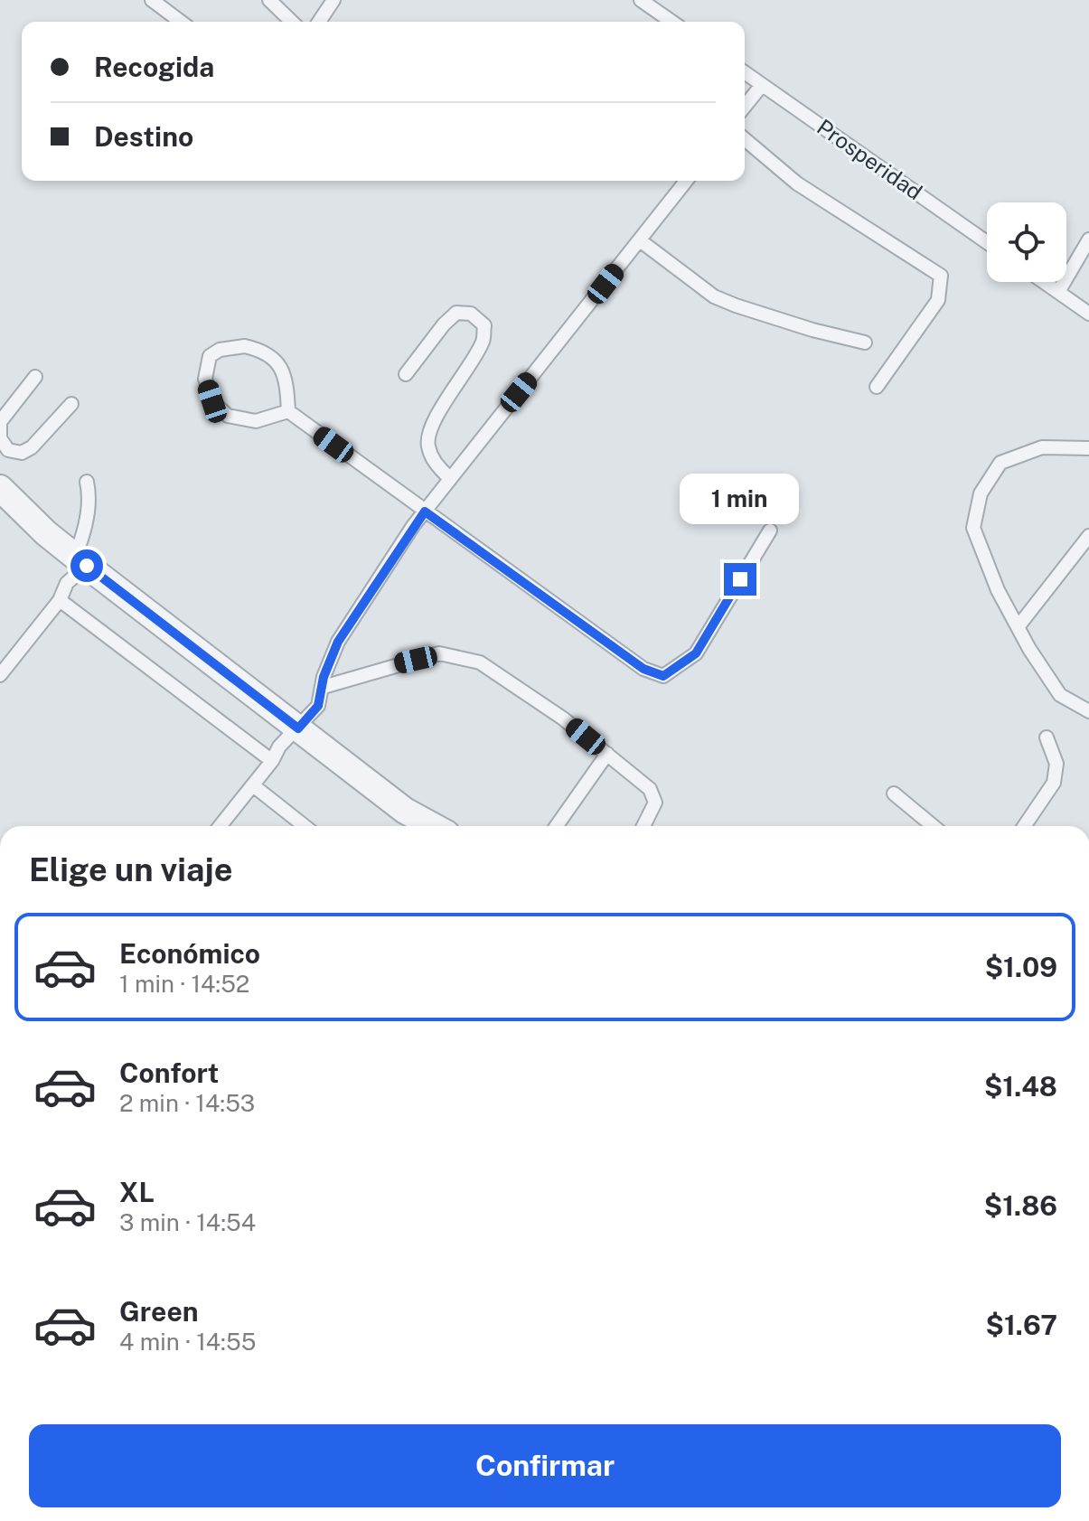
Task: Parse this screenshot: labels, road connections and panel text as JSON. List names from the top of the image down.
{
  "streets": {
    "lane": ["Prosperidad"]
  },
  "page": {
    "banner": ["Recogida", "Destino"],
    "bubble": "1 min",
    "heading": "Elige un viaje",
    "list": [
      {
        "name": "Económico",
        "note": "1 min · 14:52",
        "value": "$1.09"
      },
      {
        "name": "Confort",
        "note": "2 min · 14:53",
        "value": "$1.48"
      },
      {
        "name": "XL",
        "note": "3 min · 14:54",
        "value": "$1.86"
      },
      {
        "name": "Green",
        "note": "4 min · 14:55",
        "value": "$1.67"
      }
    ],
    "buttons": "Confirmar"
  }
}
